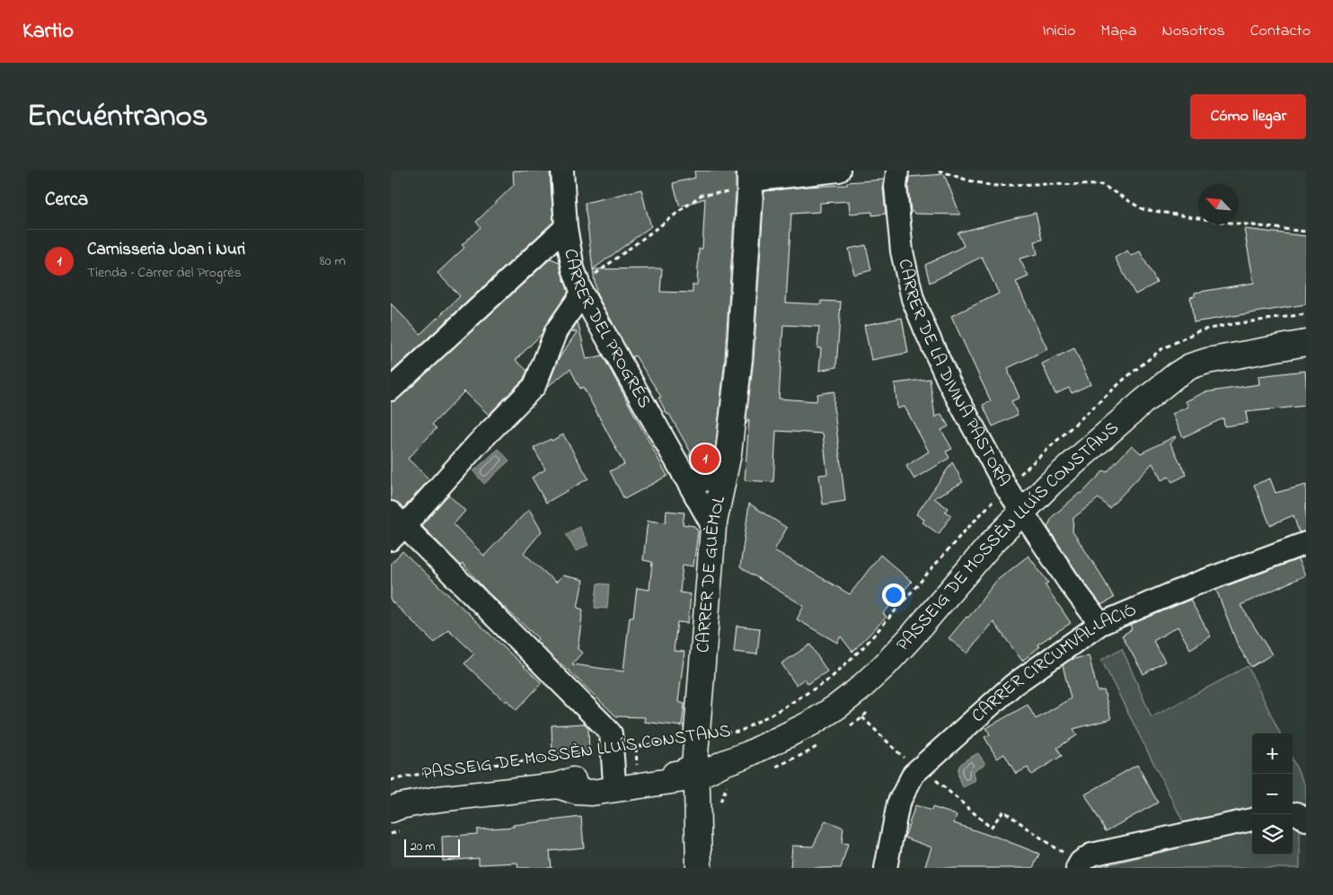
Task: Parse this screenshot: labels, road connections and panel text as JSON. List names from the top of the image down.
{
  "streets": {
    "main road": ["PASSEIG DE MOSSÈN LLUÍS CONSTANS", "CARRER DE GUÈMOL"],
    "street": ["CARRER DEL PROGRÉS", "CARRER DE LA DIVINA PASTORA", "CARRER CIRCUMVAL·LACIÓ"]
  },
  "crossings": [
    ["CARRER DEL PROGRÉS", "CARRER DE GUÈMOL"],
    ["CARRER DE LA DIVINA PASTORA", "PASSEIG DE MOSSÈN LLUÍS CONSTANS"],
    ["CARRER DE LA DIVINA PASTORA", "CARRER CIRCUMVAL·LACIÓ"],
    ["PASSEIG DE MOSSÈN LLUÍS CONSTANS", "CARRER DE GUÈMOL"]
  ],
  "scale_bar": "20 m",
  "north": "top left",
  "page": {
    "header": "Kartio",
    "nav": [
      "Inicio",
      "Mapa",
      "Nosotros",
      "Contacto"
    ],
    "title": "Encuéntranos",
    "buttons": "Cómo llegar",
    "heading": "Cerca",
    "list": [
      {
        "mark": "1",
        "name": "Carnisseria Joan i Nuri",
        "note": "Tienda · Carrer del Progrés",
        "value": "80 m"
      }
    ],
    "pins": "1",
    "map_buttons": ["+", "−"],
    "scale": "20 m"
  }
}
